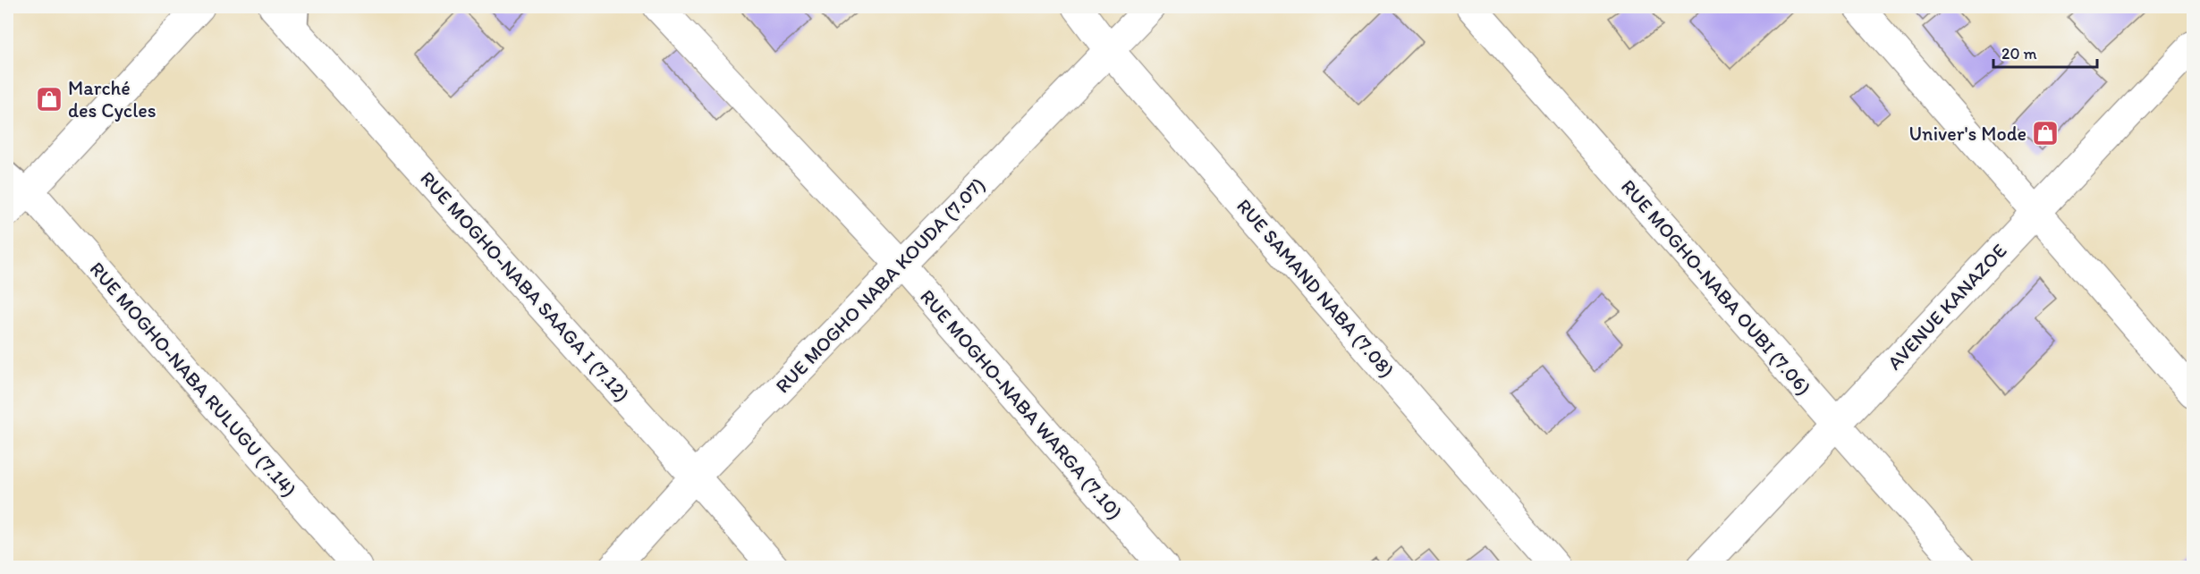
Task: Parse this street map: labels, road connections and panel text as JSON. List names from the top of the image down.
{
  "streets": {
    "street": [
      "RUE MOGHO NABA KOUDA (7.07)",
      "RUE MOGHO-NABA SAAGA I (7.12)",
      "RUE MOGHO-NABA OUBI (7.06)",
      "RUE SAMAND NABA (7.08)",
      "AVENUE KANAZOE",
      "RUE MOGHO-NABA RULUGU (7.14)",
      "RUE MOGHO-NABA WARGA (7.10)"
    ]
  },
  "crossings": [
    ["RUE MOGHO NABA KOUDA (7.07)", "RUE MOGHO-NABA SAAGA I (7.12)"],
    ["RUE MOGHO NABA KOUDA (7.07)", "RUE SAMAND NABA (7.08)"],
    ["RUE MOGHO NABA KOUDA (7.07)", "RUE MOGHO-NABA WARGA (7.10)"],
    ["RUE MOGHO-NABA OUBI (7.06)", "AVENUE KANAZOE"]
  ],
  "places": {
    "shop": ["Marché des Cycles", "Univer's Mode"]
  },
  "scale_bar": "20 m"
}
